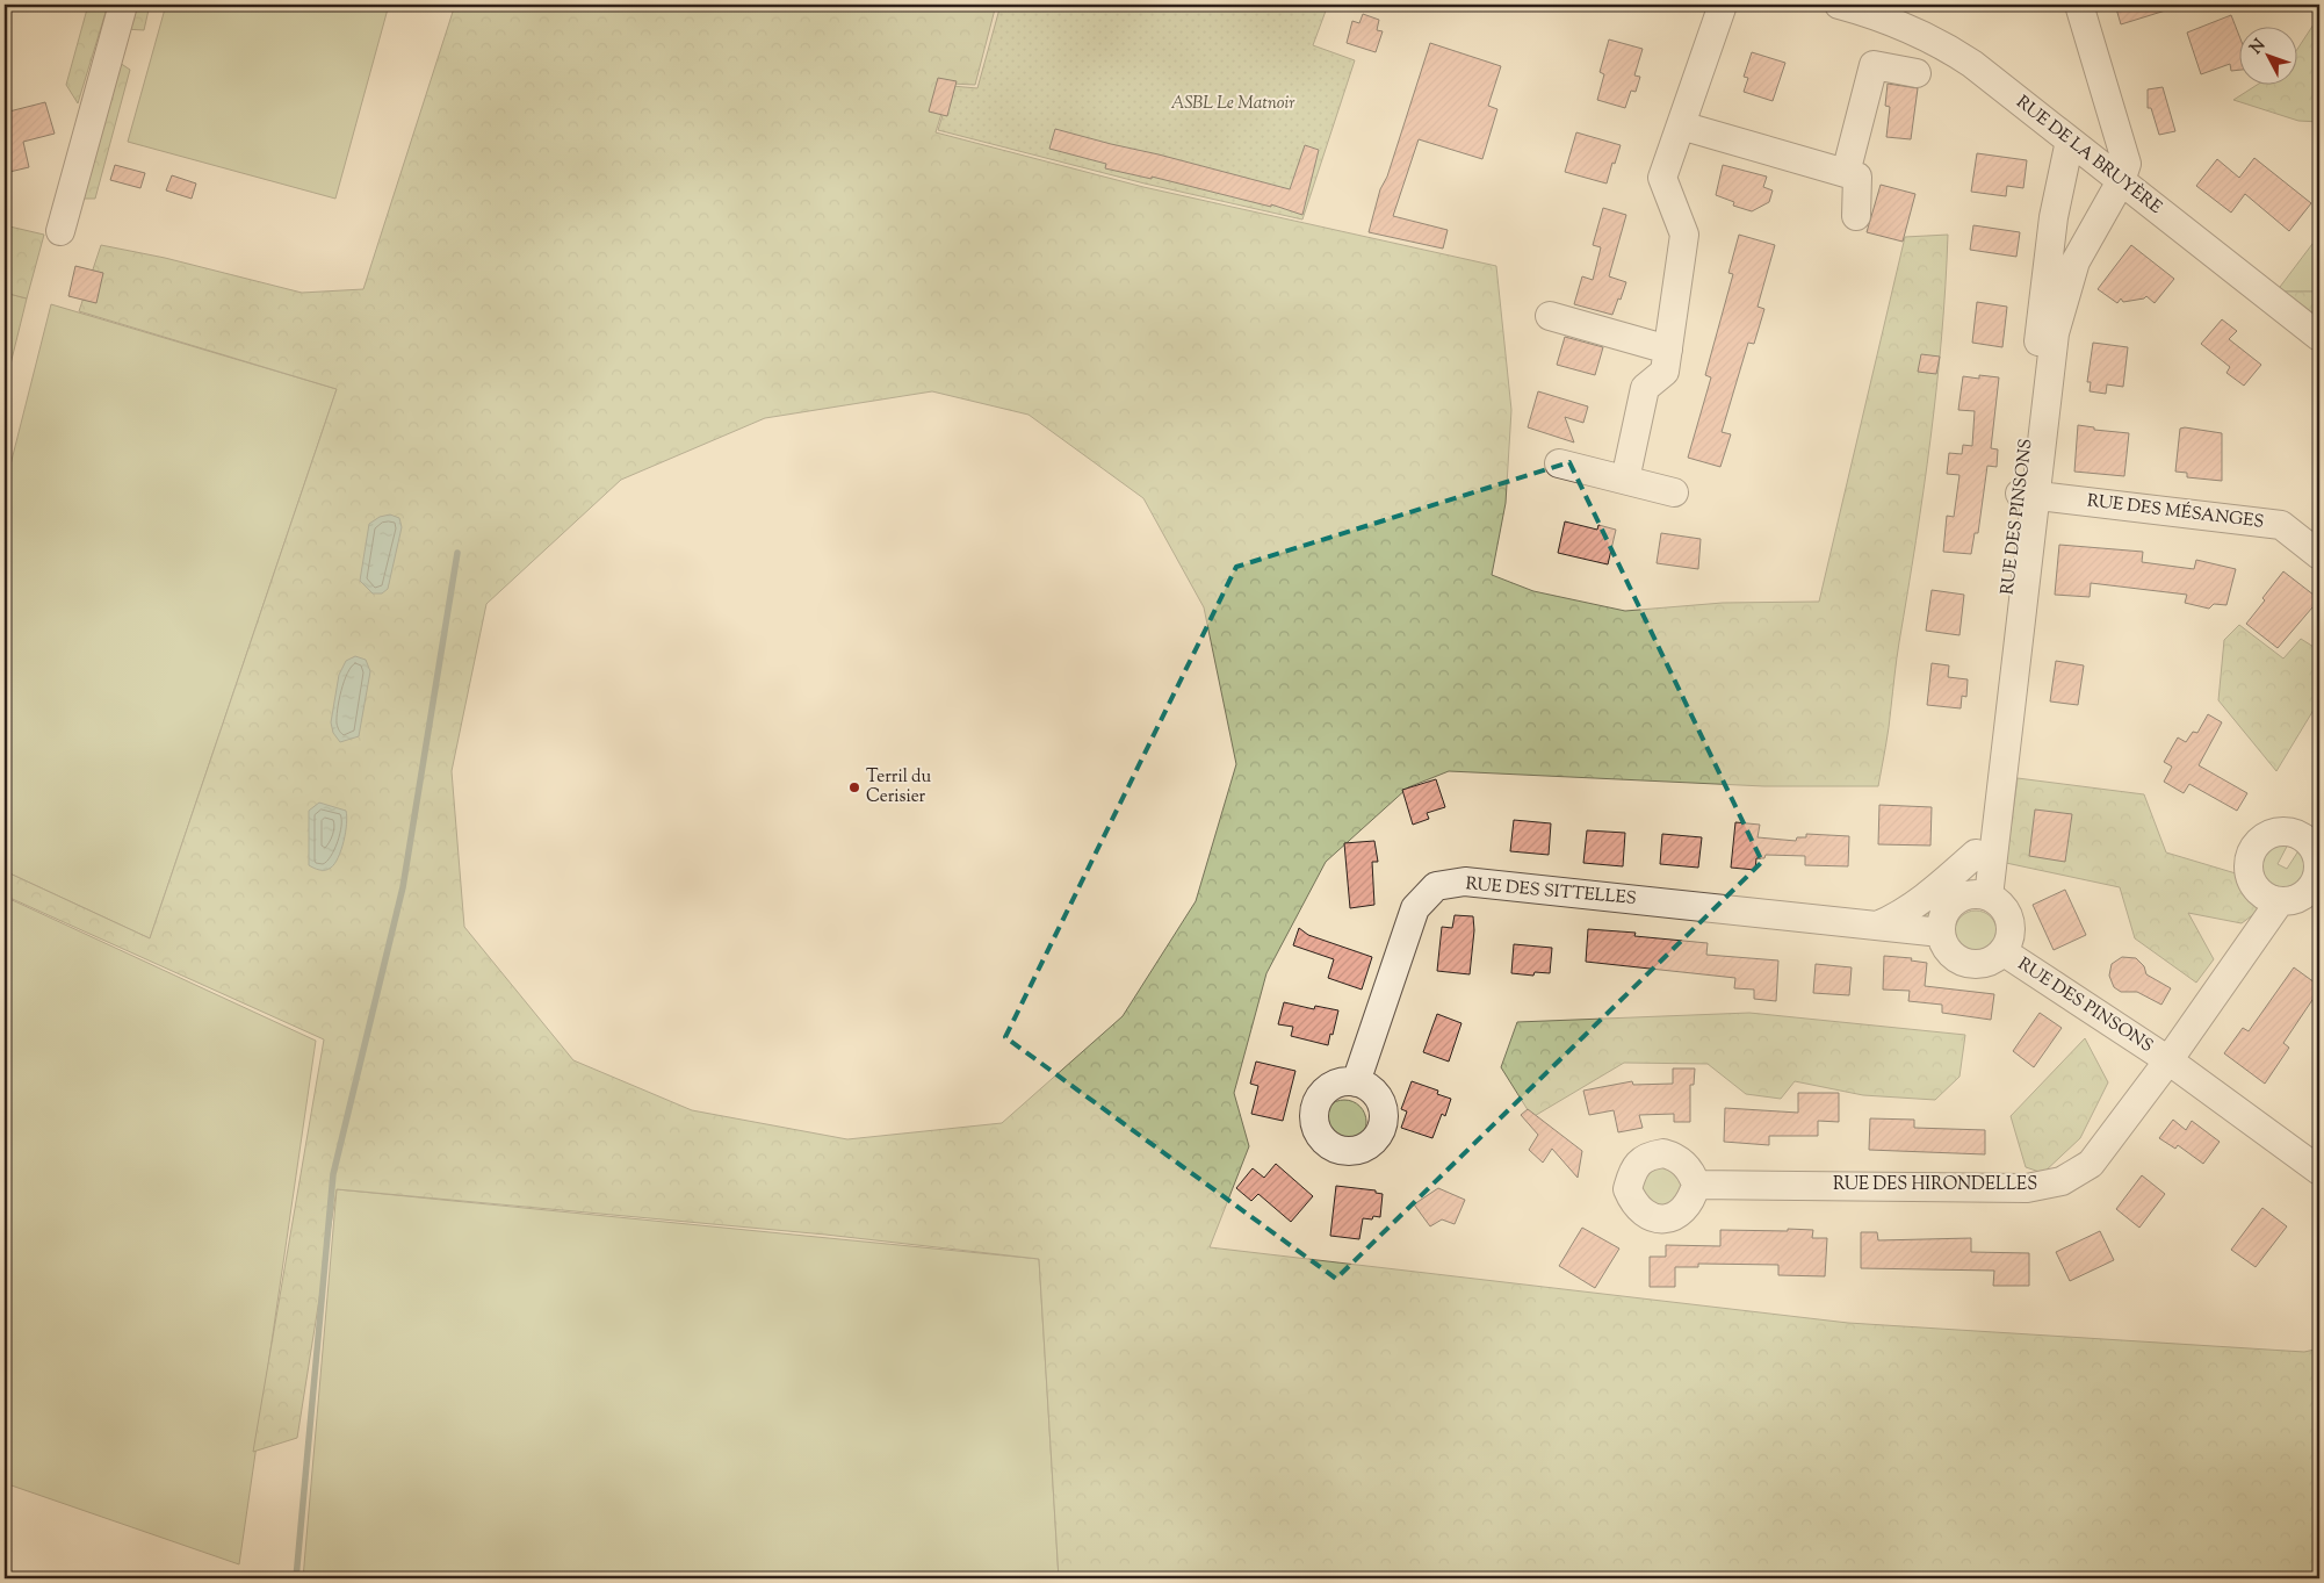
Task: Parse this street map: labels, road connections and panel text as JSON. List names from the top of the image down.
{
  "streets": {
    "street": [
      "RUE DE LA BRUYÈRE",
      "RUE DES MÉSANGES",
      "RUE DES PINSONS",
      "RUE DES SITTELLES",
      "RUE DES HIRONDELLES"
    ]
  },
  "crossings": [
    ["RUE DE LA BRUYÈRE", "RUE DES PINSONS"],
    ["RUE DES MÉSANGES", "RUE DES PINSONS"],
    ["RUE DES PINSONS", "RUE DES SITTELLES"],
    ["RUE DES PINSONS", "RUE DES HIRONDELLES"]
  ],
  "parks": ["ASBL Le Matnoir"],
  "places": ["Terril du Cerisier"],
  "north": "top left"
}
